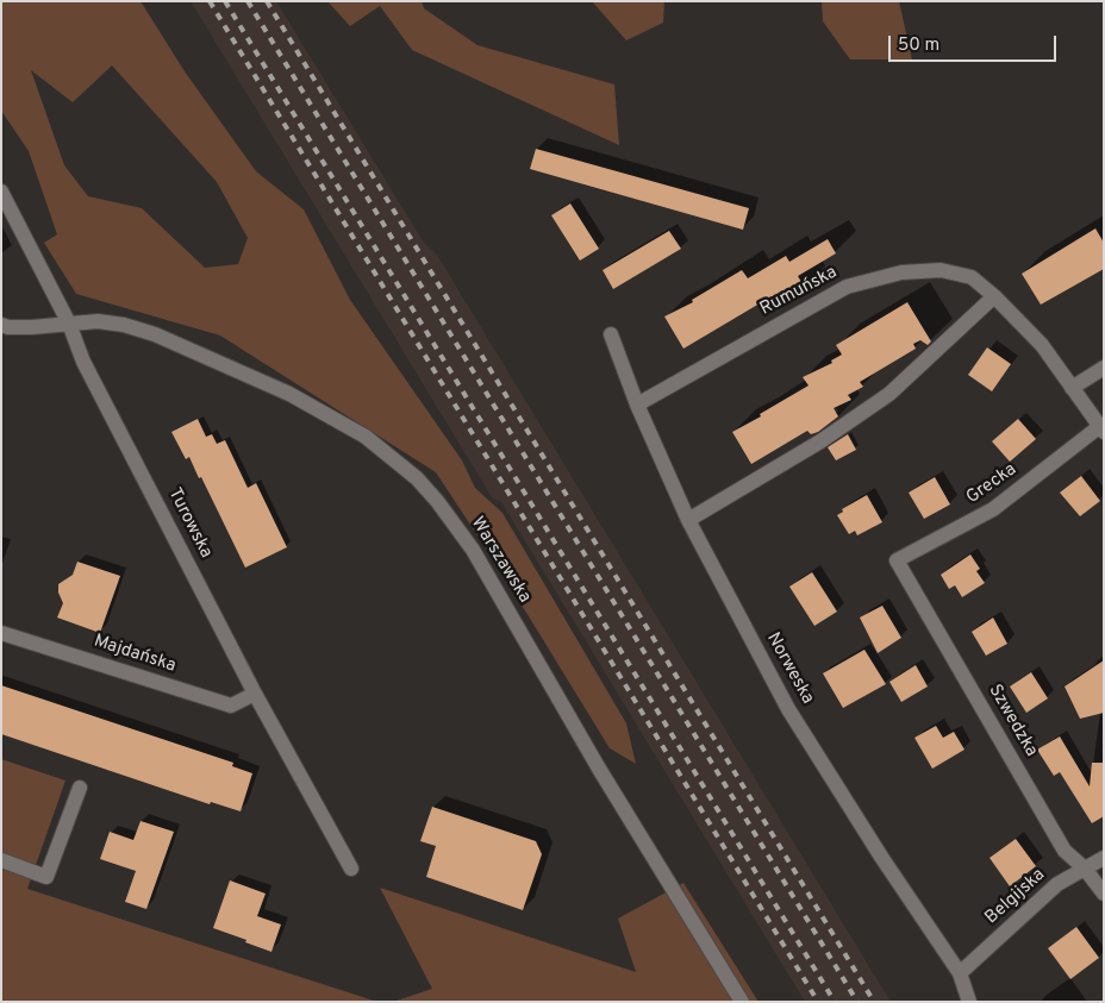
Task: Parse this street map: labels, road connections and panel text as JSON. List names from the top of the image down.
{
  "streets": {
    "street": [
      "Rumuńska",
      "Grecka",
      "Turowska",
      "Warszawska",
      "Majdańska",
      "Norweska",
      "Szwedzka",
      "Belgijska"
    ]
  },
  "crossings": [
    ["Rumuńska", "Grecka"],
    ["Rumuńska", "Norweska"],
    ["Grecka", "Szwedzka"],
    ["Turowska", "Warszawska"],
    ["Turowska", "Majdańska"],
    ["Norweska", "Belgijska"],
    ["Szwedzka", "Belgijska"]
  ],
  "scale_bar": "50 m"
}
